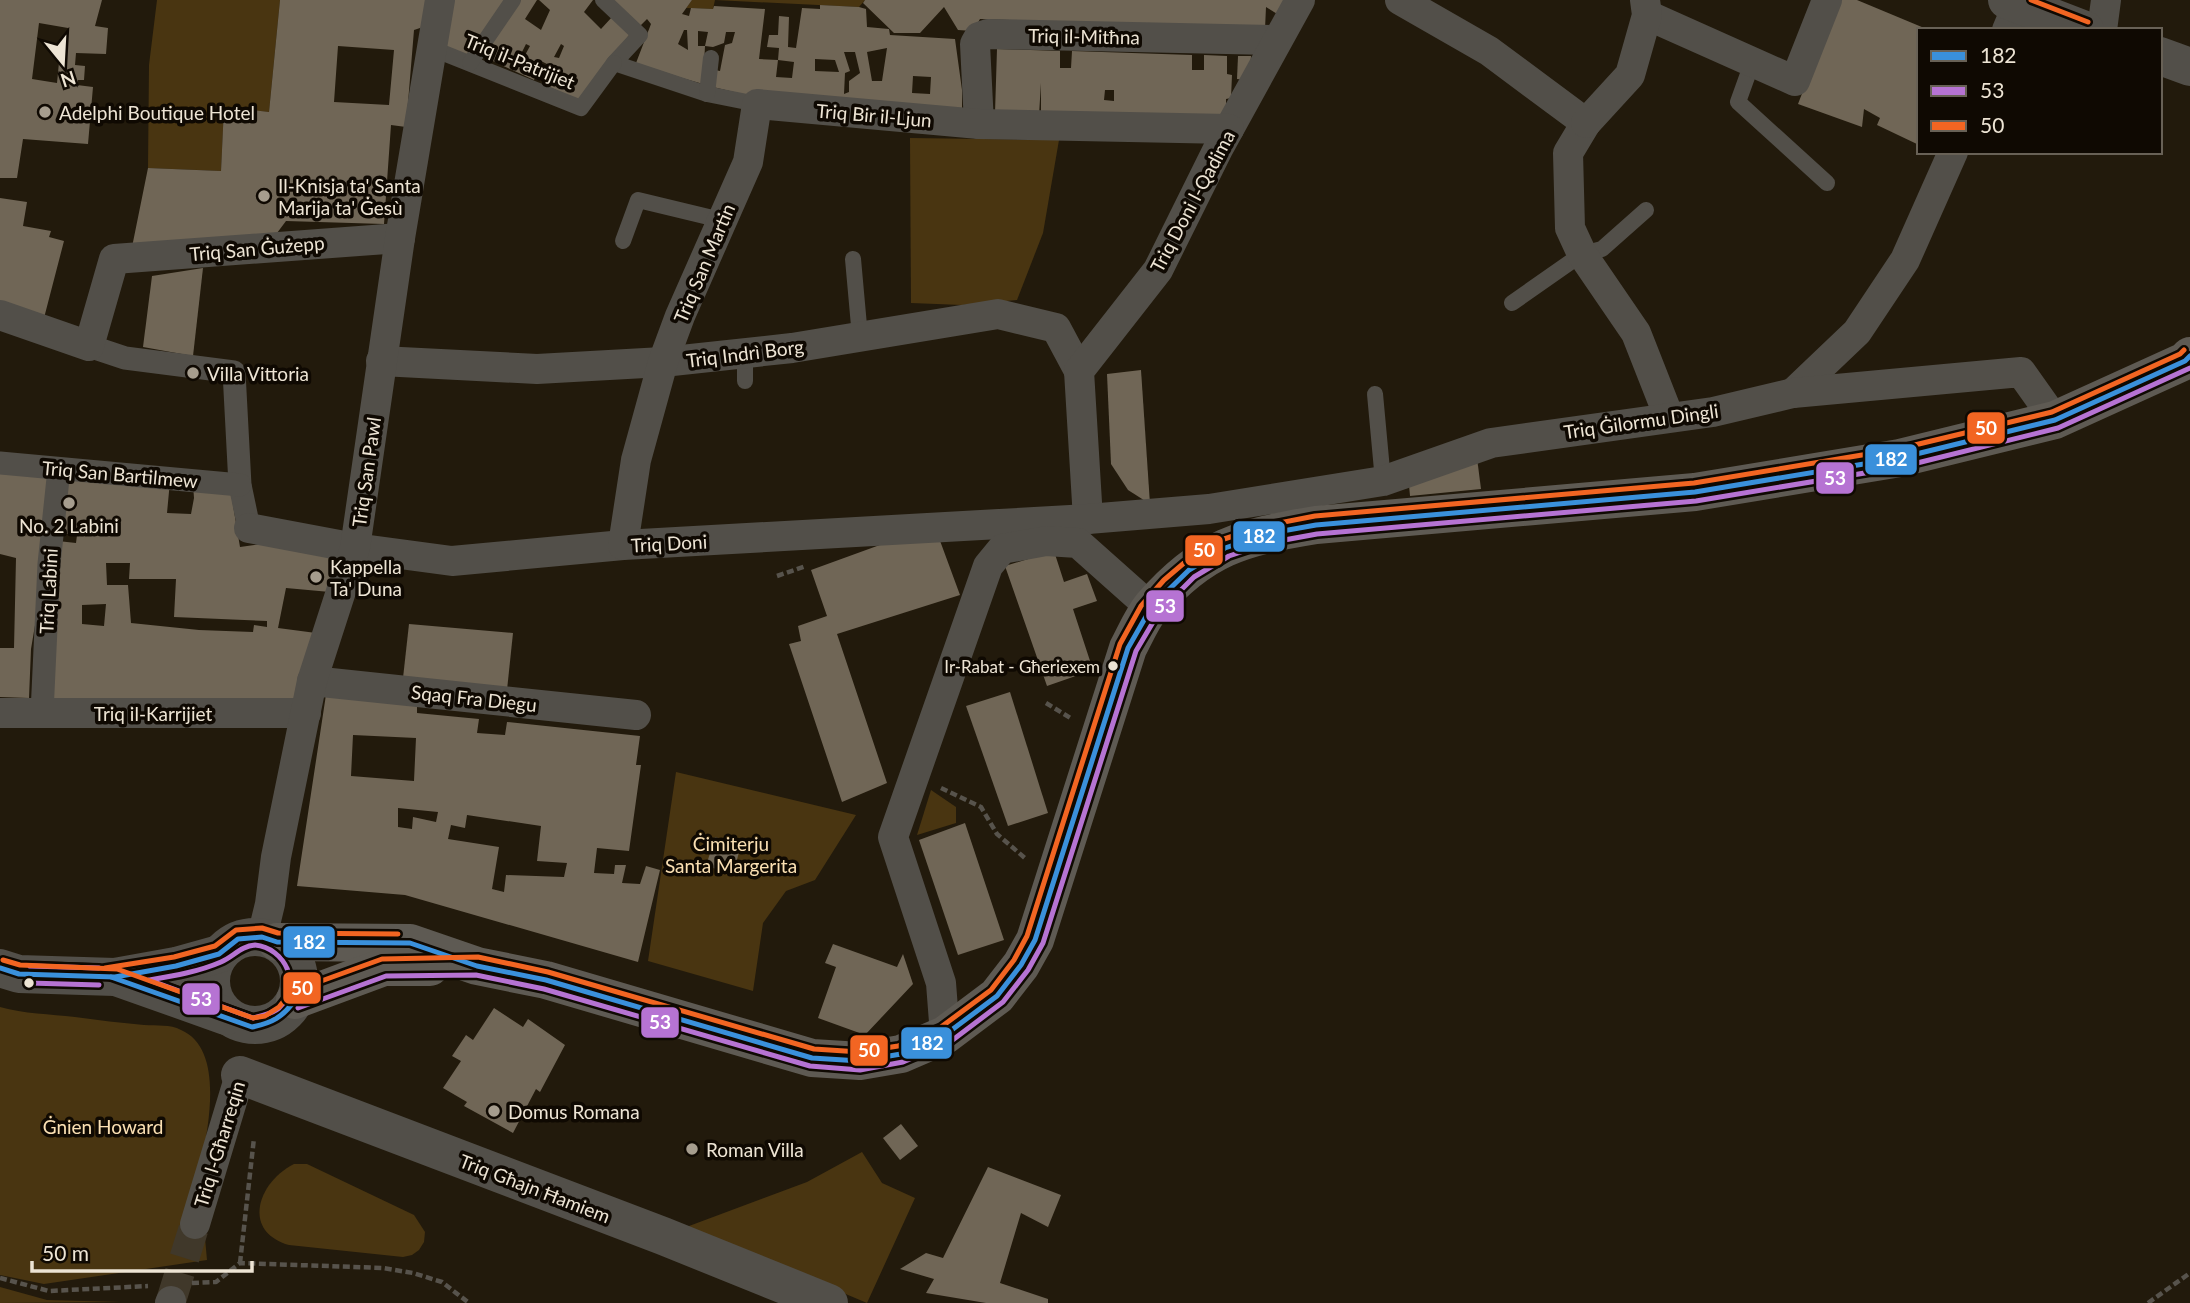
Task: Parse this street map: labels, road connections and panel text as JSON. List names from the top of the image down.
{
  "streets": {
    "street": [
      "Triq il-Mitħna",
      "Triq Bir il-Ljun",
      "Triq Doni l-Qadima",
      "Triq San Ġużepp",
      "Triq San Martin",
      "Triq Indrì Borg",
      "Triq Ġilormu Dingli",
      "Triq San Pawl",
      "Triq San Bartilmew",
      "Triq Doni",
      "Triq Labini",
      "Sqaq Fra Diegu",
      "Triq il-Karrijiet",
      "Triq l-Għarreqin",
      "Triq Għajn Ħamiem"
    ],
    "lane": ["Triq il-Patrijiet"]
  },
  "crossings": [
    ["Triq il-Mitħna", "Triq Bir il-Ljun"],
    ["Triq il-Mitħna", "Triq Doni l-Qadima"],
    ["Triq il-Patrijiet", "Triq Bir il-Ljun"],
    ["Triq il-Patrijiet", "Triq San Pawl"],
    ["Triq Bir il-Ljun", "Triq Doni l-Qadima"],
    ["Triq Bir il-Ljun", "Triq San Martin"],
    ["Triq Doni l-Qadima", "Triq Indrì Borg"],
    ["Triq San Ġużepp", "Triq San Pawl"],
    ["Triq San Ġużepp", "Triq Doni"],
    ["Triq San Martin", "Triq Indrì Borg"],
    ["Triq San Martin", "Triq Doni"],
    ["Triq Indrì Borg", "Triq San Pawl"],
    ["Triq Ġilormu Dingli", "Triq Doni"],
    ["Triq San Pawl", "Triq Doni"],
    ["Triq San Pawl", "Sqaq Fra Diegu"],
    ["Triq San Pawl", "Triq il-Karrijiet"],
    ["Triq San Pawl", "Triq l-Għarreqin"],
    ["Triq San Bartilmew", "Triq Doni"],
    ["Triq San Bartilmew", "Triq Labini"],
    ["Triq Labini", "Triq il-Karrijiet"],
    ["Triq l-Għarreqin", "Triq Għajn Ħamiem"]
  ],
  "parks": ["Ċimiterju Santa Margerita", "Ġnien Howard"],
  "places": [
    "Adelphi Boutique Hotel",
    "Il-Knisja ta' Santa Marija ta' Ġesù",
    "Villa Vittoria",
    "No. 2 Labini",
    "Kappella Ta' Duna",
    "Ir-Rabat - Għeriexem",
    "Domus Romana",
    "Roman Villa"
  ],
  "lines": ["transit line 50", "transit line 182", "transit line 53"],
  "legend": ["182", "53", "50"],
  "scale_bar": "50 m",
  "north": "bottom"
}
